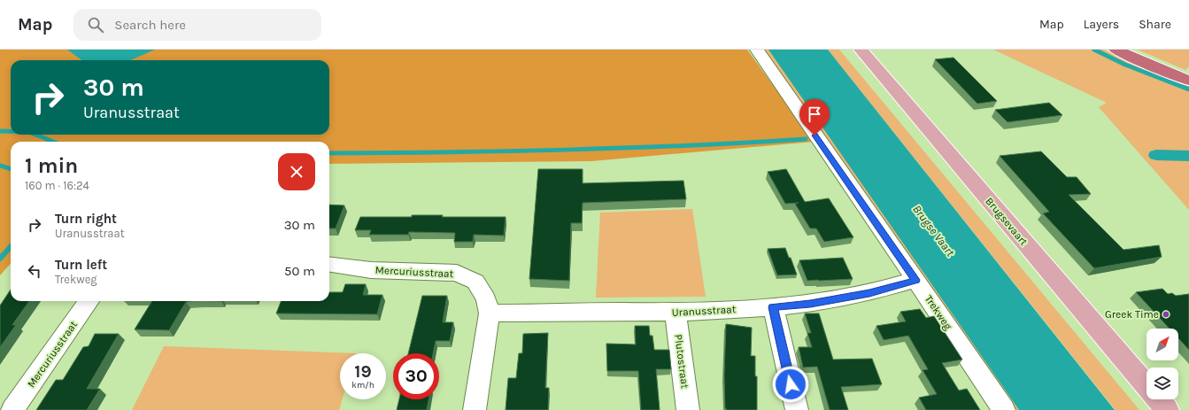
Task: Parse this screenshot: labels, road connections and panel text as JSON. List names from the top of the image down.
{
  "streets": {
    "main road": ["Brugsevaart"],
    "street": [
      "Mercuriusstraat",
      "Uranusstraat",
      "Trekweg",
      "Plutostraat"
    ]
  },
  "crossings": [
    ["Mercuriusstraat", "Uranusstraat"],
    ["Uranusstraat", "Trekweg"],
    ["Uranusstraat", "Plutostraat"]
  ],
  "water": ["Brugse Vaart"],
  "places": ["Greek Time"],
  "north": "top right",
  "page": {
    "header": "Map",
    "search": "Search here",
    "nav": ["Map", "Layers", "Share"],
    "turn": ["30 m", "Uranusstraat"],
    "heading": ["1 min", "160 m · 16:24"],
    "list": [
      {
        "name": "Turn right",
        "note": "Uranusstraat",
        "value": "30 m"
      },
      {
        "name": "Turn left",
        "note": "Trekweg",
        "value": "50 m"
      }
    ],
    "speed": "19 km/h",
    "limit": "30"
  }
}
